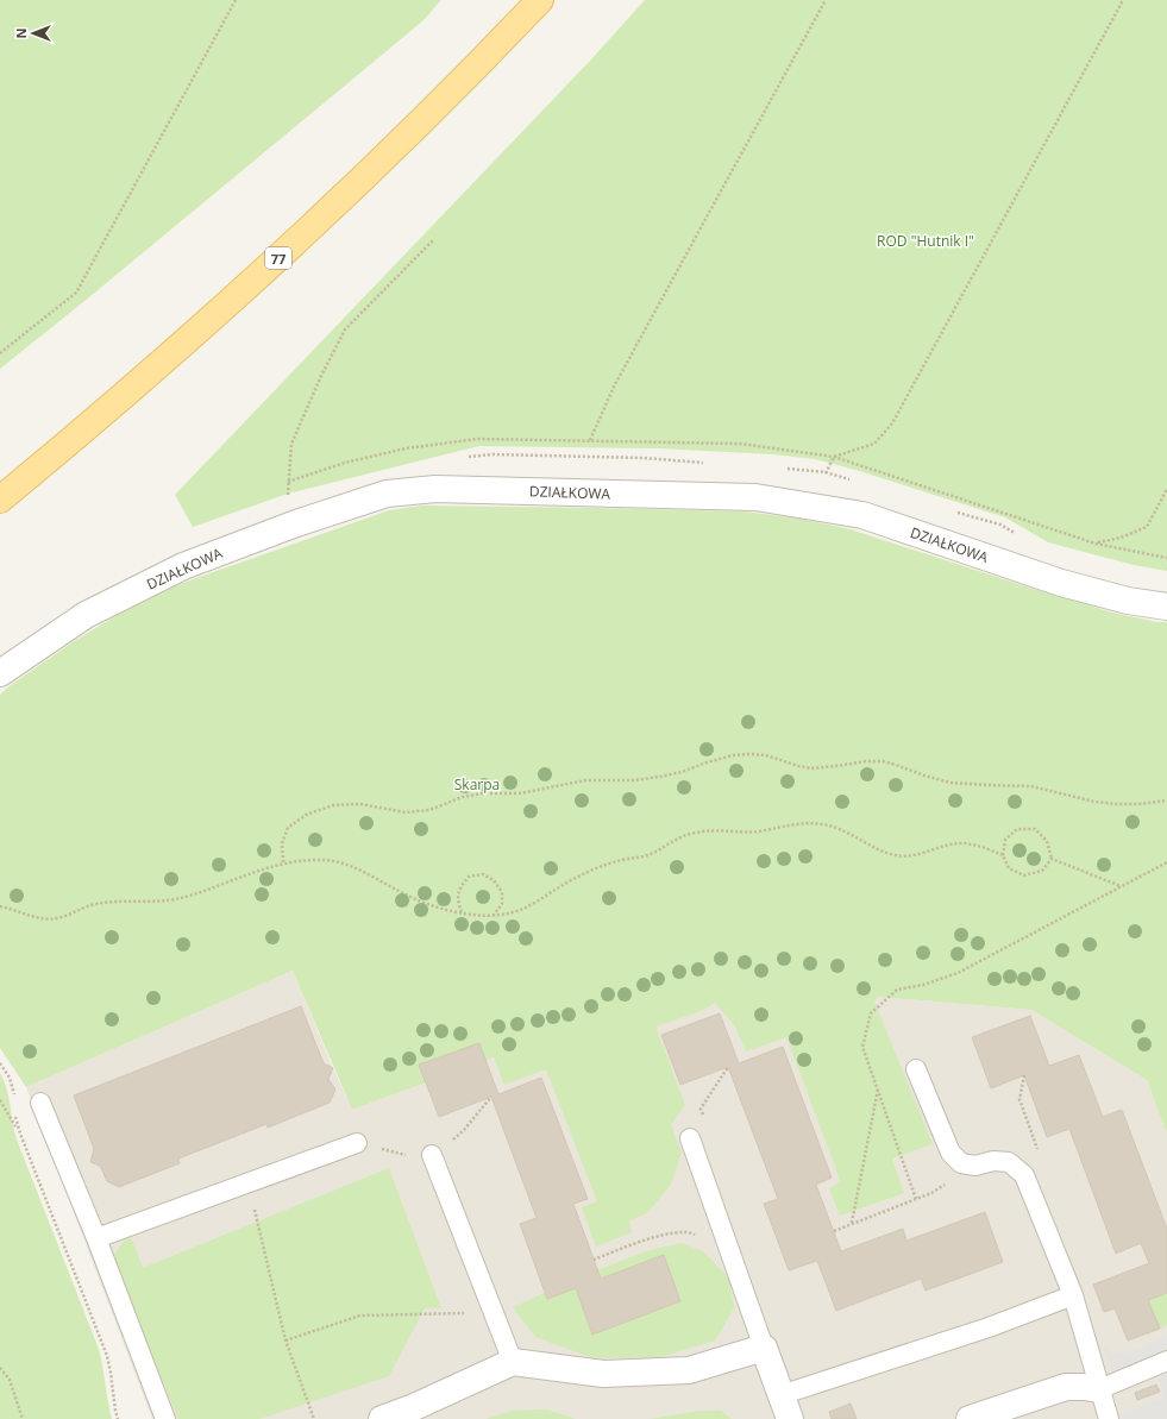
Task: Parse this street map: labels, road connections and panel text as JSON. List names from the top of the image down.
{
  "streets": {
    "main road": ["77"],
    "street": ["DZIAŁKOWA"]
  },
  "parks": ["ROD \"Hutnik I\"", "Skarpa"],
  "north": "left"
}
